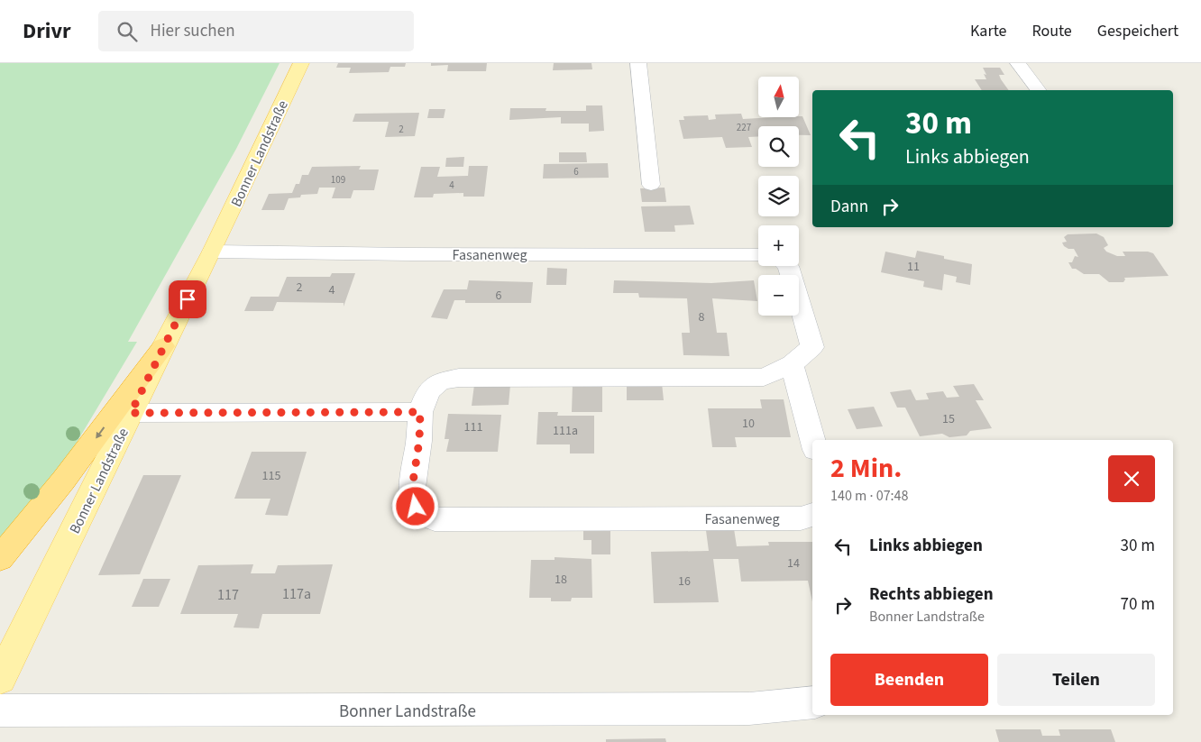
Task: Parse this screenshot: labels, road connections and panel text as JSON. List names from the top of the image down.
{
  "streets": {
    "main road": ["Bonner Landstraße"],
    "street": ["Fasanenweg"]
  },
  "crossings": [
    ["Bonner Landstraße", "Fasanenweg"]
  ],
  "house_numbers": [
    "227",
    "2",
    "6",
    "109",
    "4",
    "11",
    "2",
    "4",
    "6",
    "8",
    "15",
    "10",
    "111",
    "111a",
    "115",
    "14",
    "18",
    "16",
    "117a",
    "117"
  ],
  "north": "top",
  "page": {
    "header": "Drivr",
    "search": "Hier suchen",
    "nav": ["Karte", "Route", "Gespeichert"],
    "map_buttons": ["+", "−"],
    "turn": ["30 m", "Links abbiegen"],
    "then": "Dann",
    "heading": ["2 Min.", "140 m · 07:48"],
    "list": [
      {
        "name": "Links abbiegen",
        "value": "30 m"
      },
      {
        "name": "Rechts abbiegen",
        "note": "Bonner Landstraße",
        "value": "70 m"
      }
    ],
    "buttons": ["Beenden", "Teilen"]
  }
}
